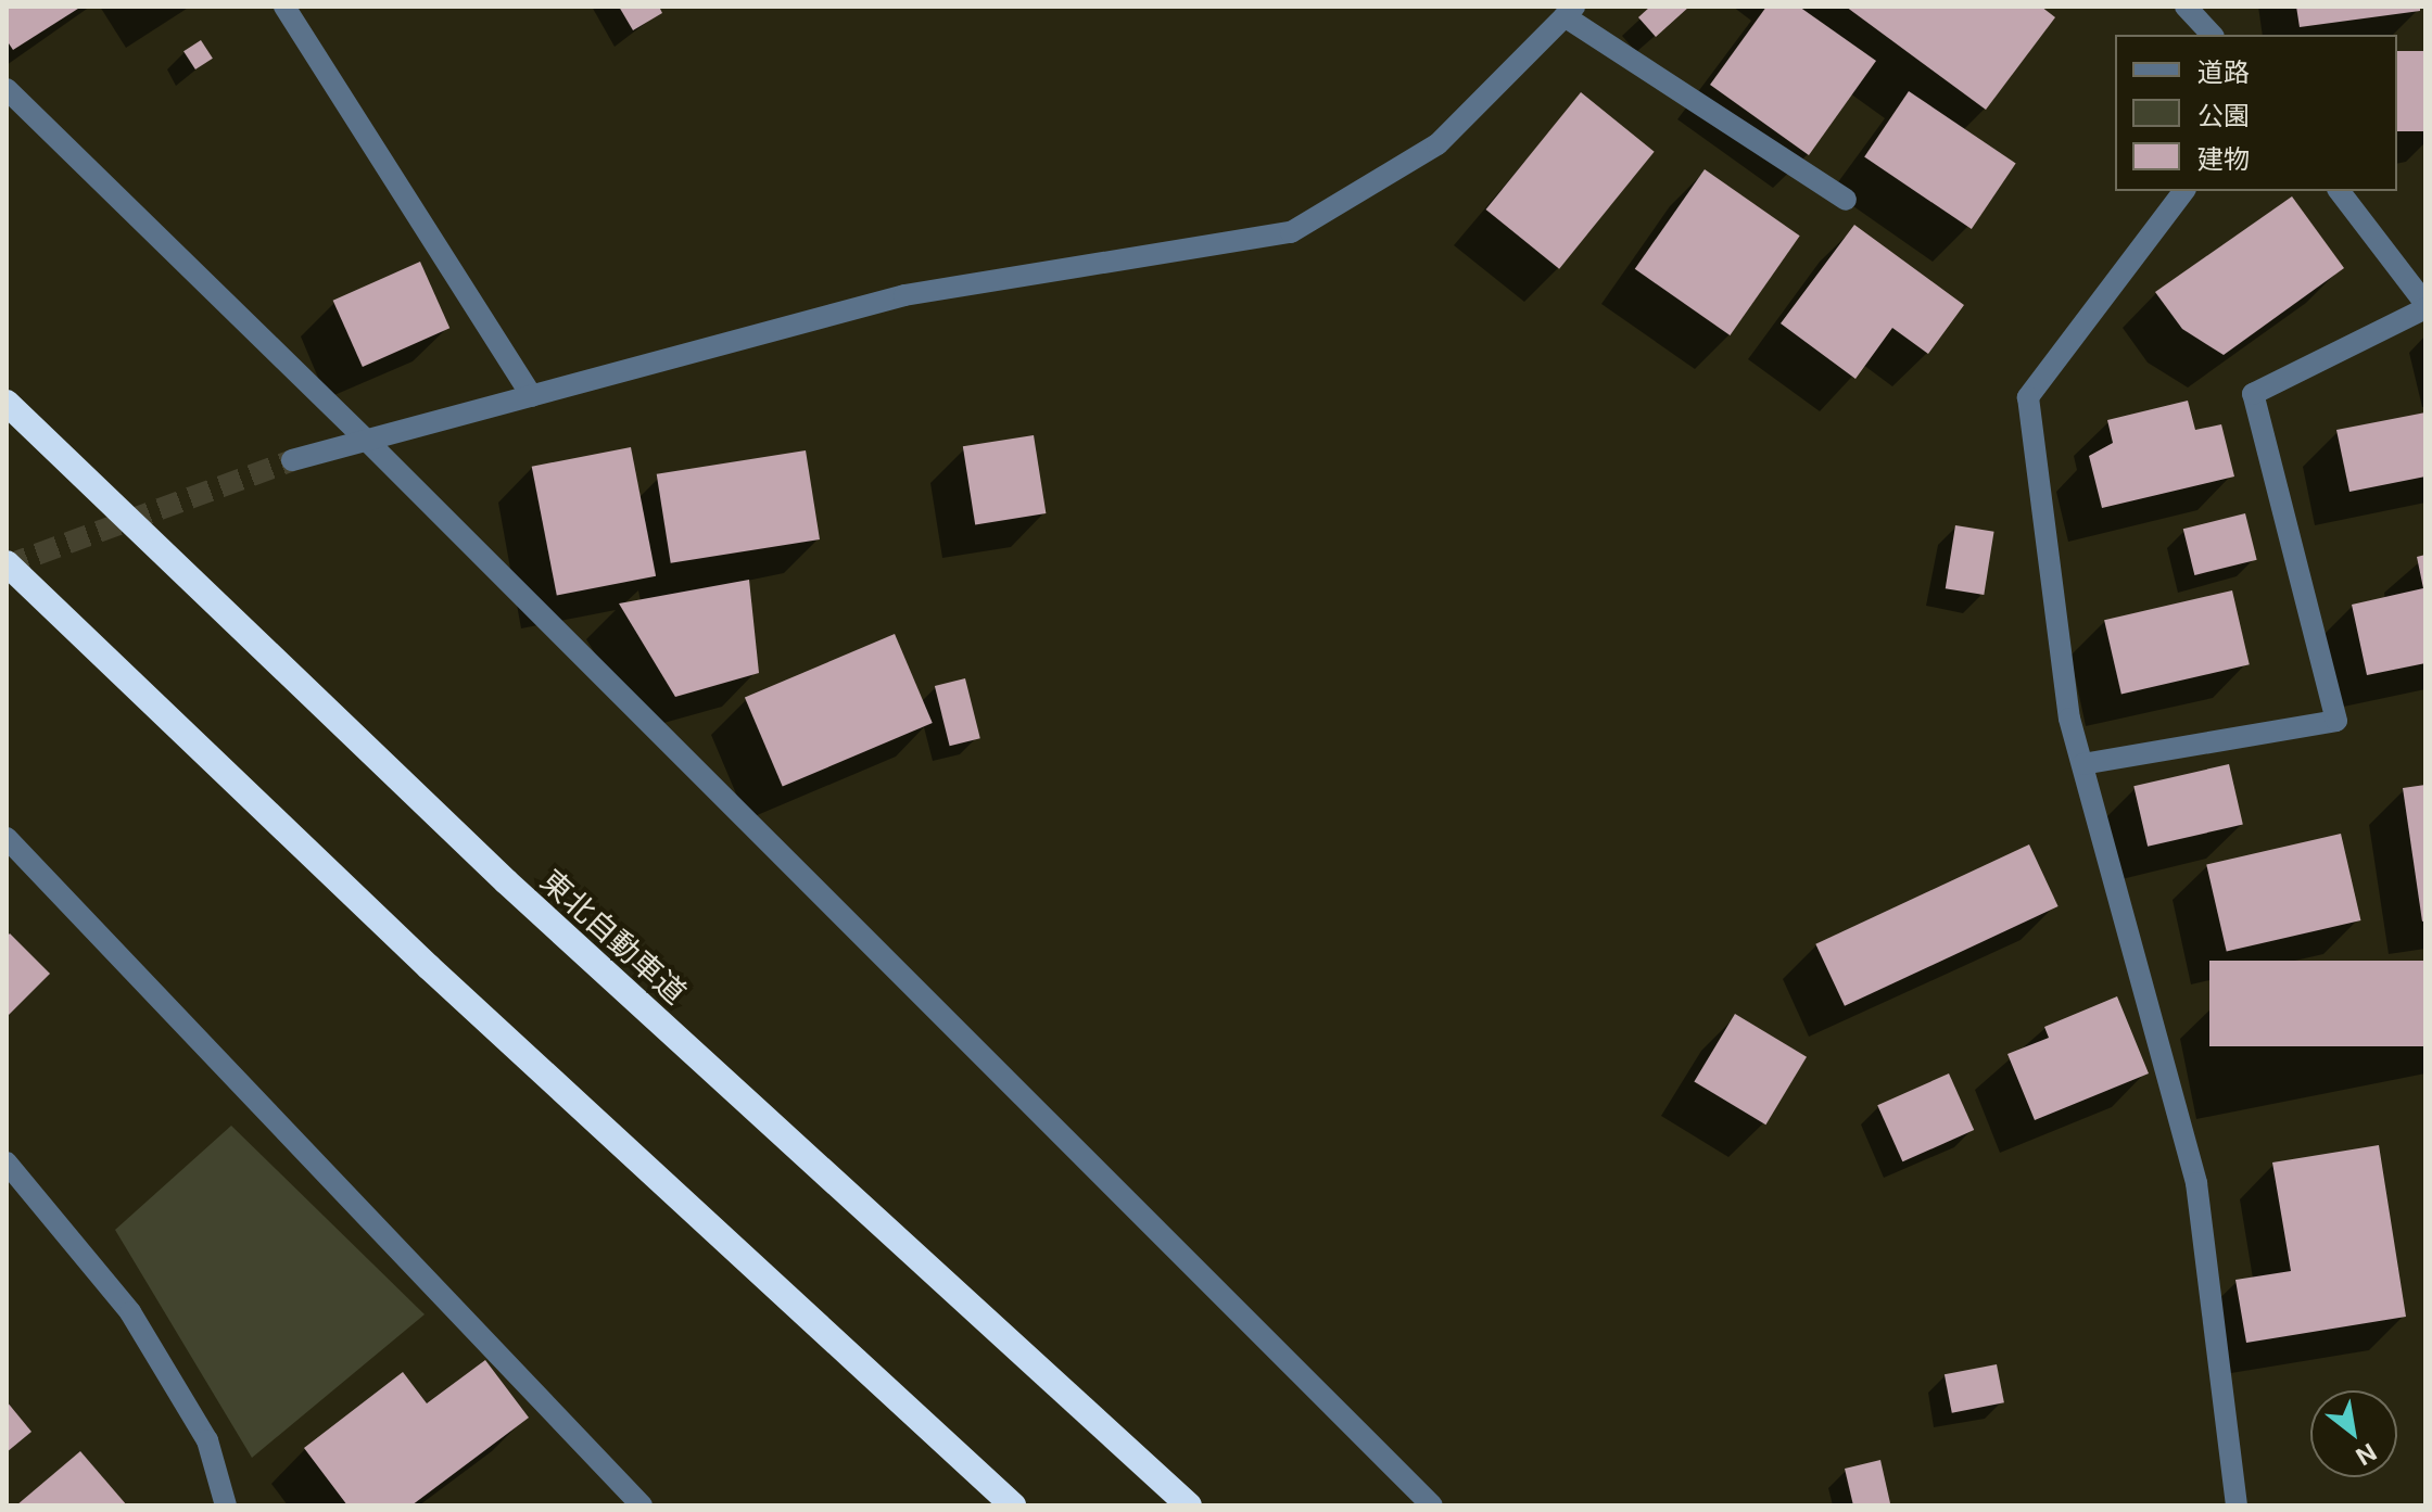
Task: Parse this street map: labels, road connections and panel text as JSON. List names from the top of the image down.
{
  "streets": {
    "highway": ["東北自動車道"]
  },
  "legend": ["道路", "公園", "建物"],
  "north": "bottom right"
}
